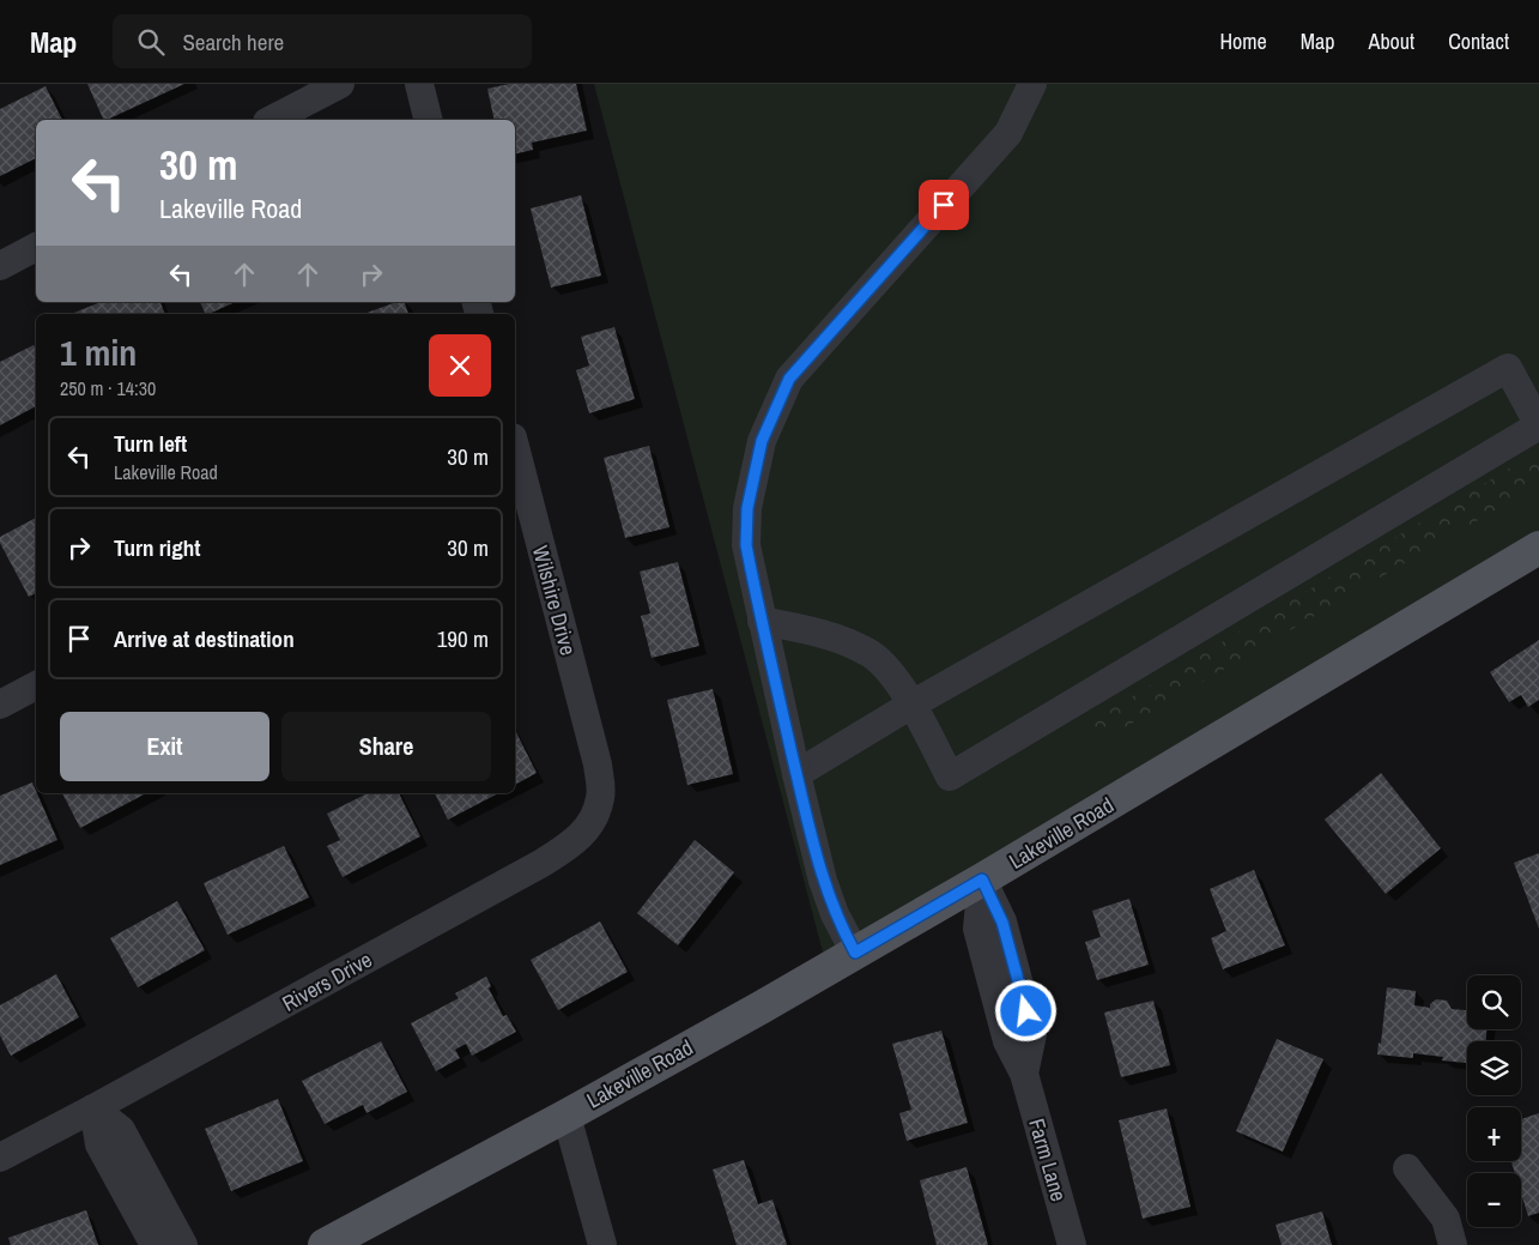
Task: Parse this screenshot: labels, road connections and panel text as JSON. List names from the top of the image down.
{
  "streets": {
    "main road": ["Lakeville Road"],
    "street": ["Wilshire Drive", "Rivers Drive", "Farm Lane"]
  },
  "crossings": [
    ["Wilshire Drive", "Rivers Drive"],
    ["Lakeville Road", "Farm Lane"]
  ],
  "page": {
    "header": "Map",
    "search": "Search here",
    "nav": [
      "Home",
      "Map",
      "About",
      "Contact"
    ],
    "turn": ["30 m", "Lakeville Road"],
    "heading": ["1 min", "250 m · 14:30"],
    "list": [
      {
        "name": "Turn left",
        "note": "Lakeville Road",
        "value": "30 m"
      },
      {
        "name": "Turn right",
        "value": "30 m"
      },
      {
        "name": "Arrive at destination",
        "value": "190 m"
      }
    ],
    "buttons": ["Exit", "Share"],
    "map_buttons": ["+", "−"]
  }
}
